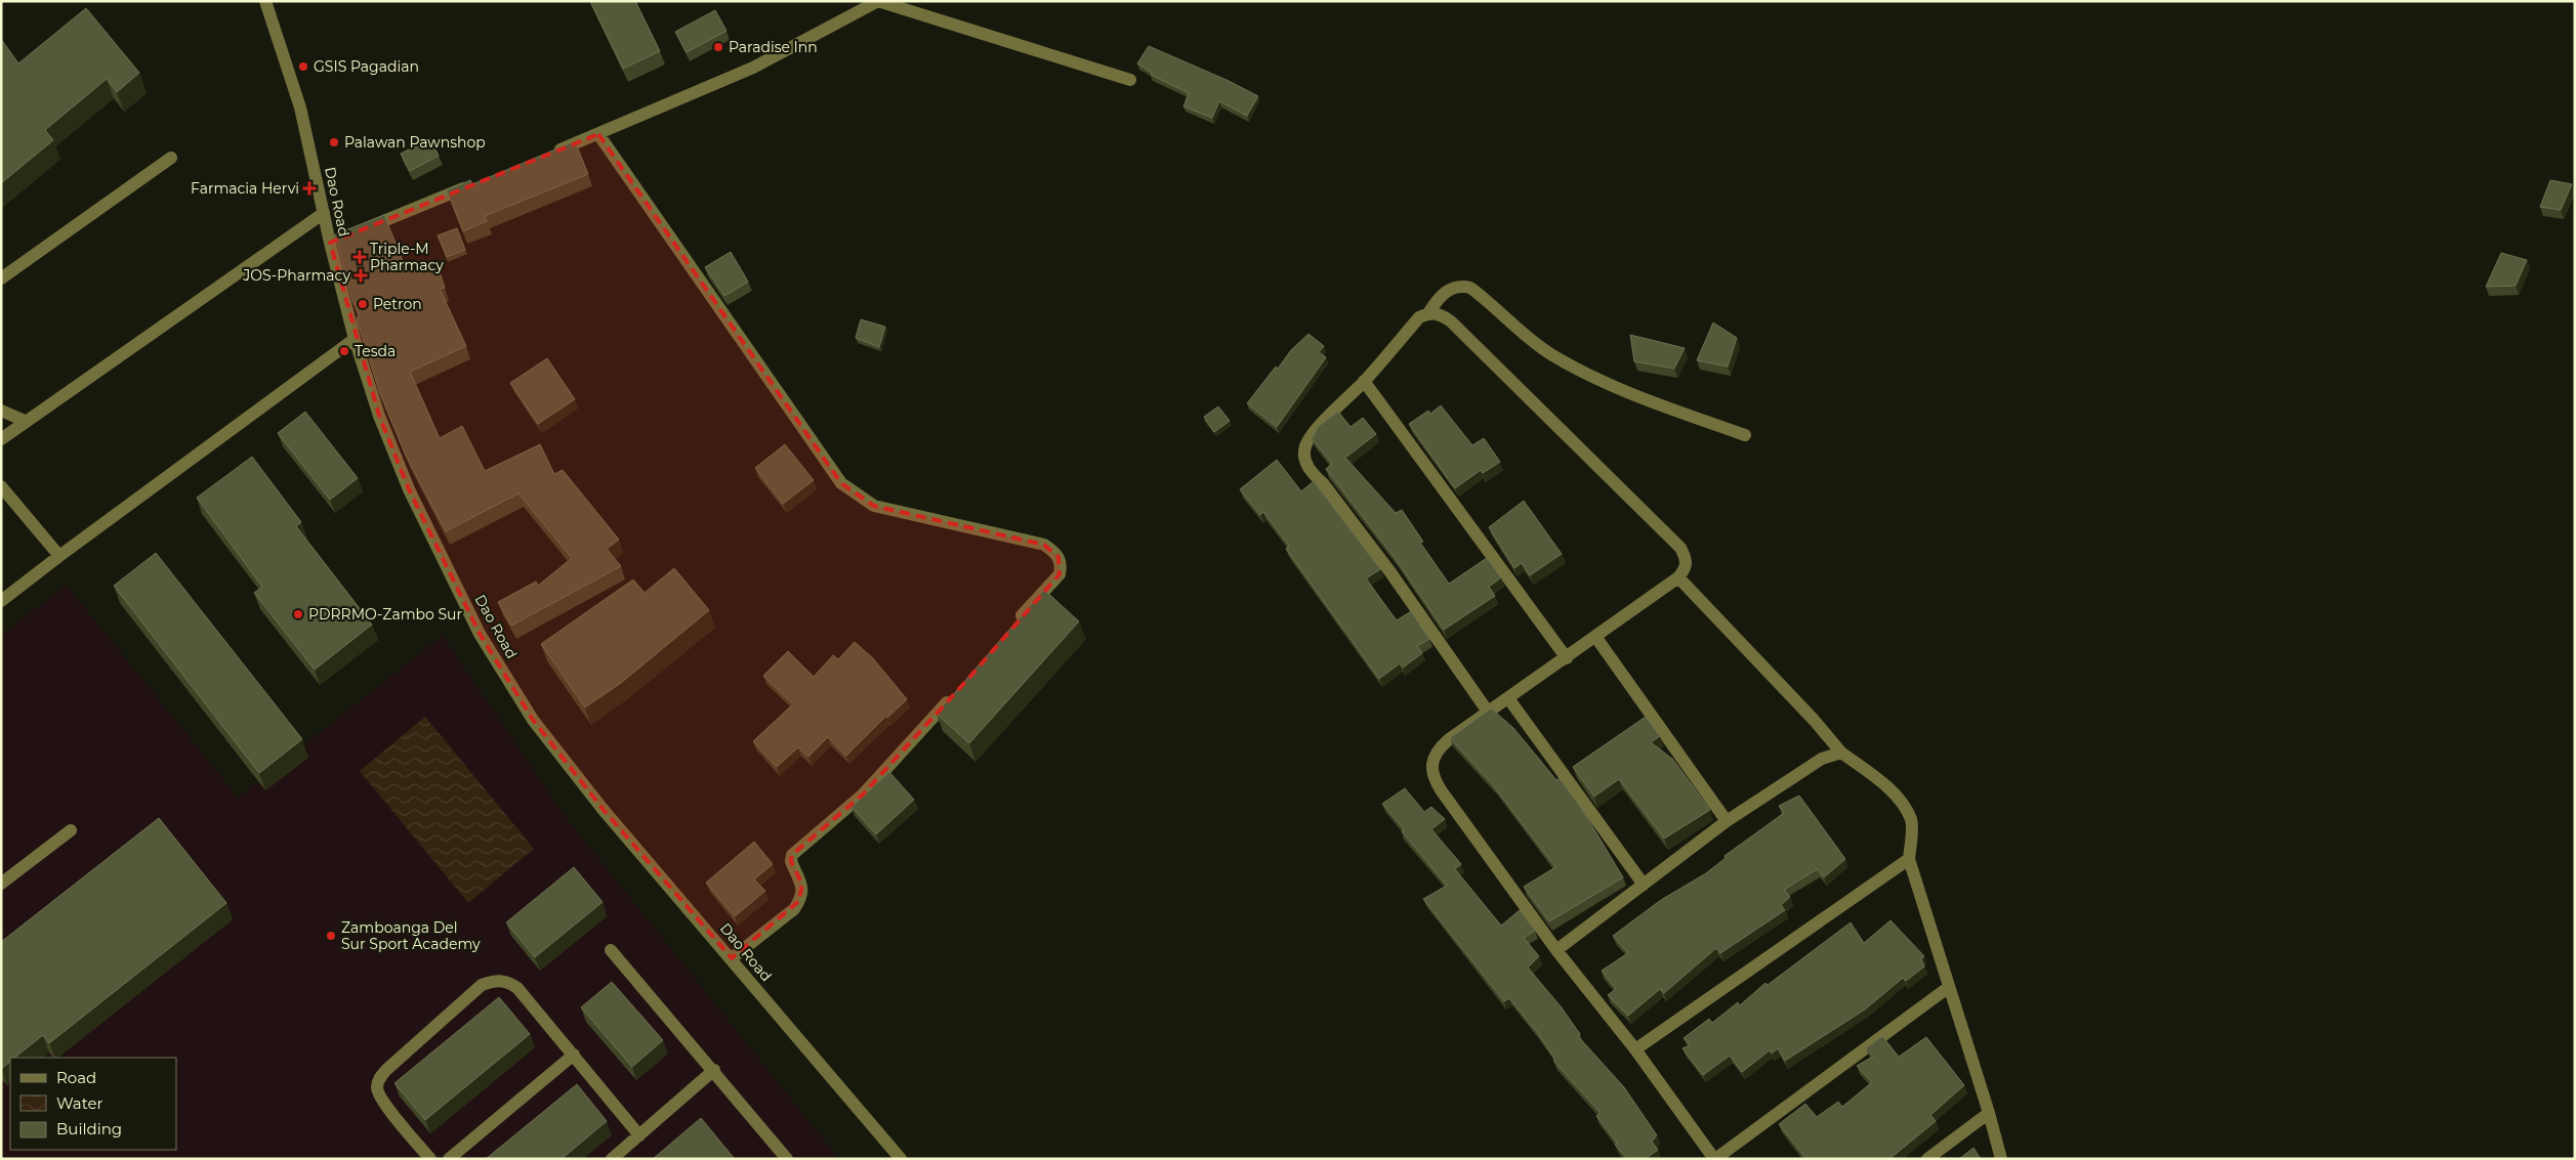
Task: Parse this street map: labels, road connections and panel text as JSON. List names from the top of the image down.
{
  "streets": {
    "street": ["Dao Road"]
  },
  "places": {
    "other": [
      "Paradise Inn",
      "GSIS Pagadian",
      "Palawan Pawnshop",
      "Petron",
      "Tesda",
      "PDRRMO-Zambo Sur",
      "Zamboanga Del Sur Sport Academy"
    ],
    "health": ["Farmacia Hervi", "Triple-M Pharmacy", "JOS-Pharmacy"]
  },
  "legend": ["Road", "Water", "Building"]
}
